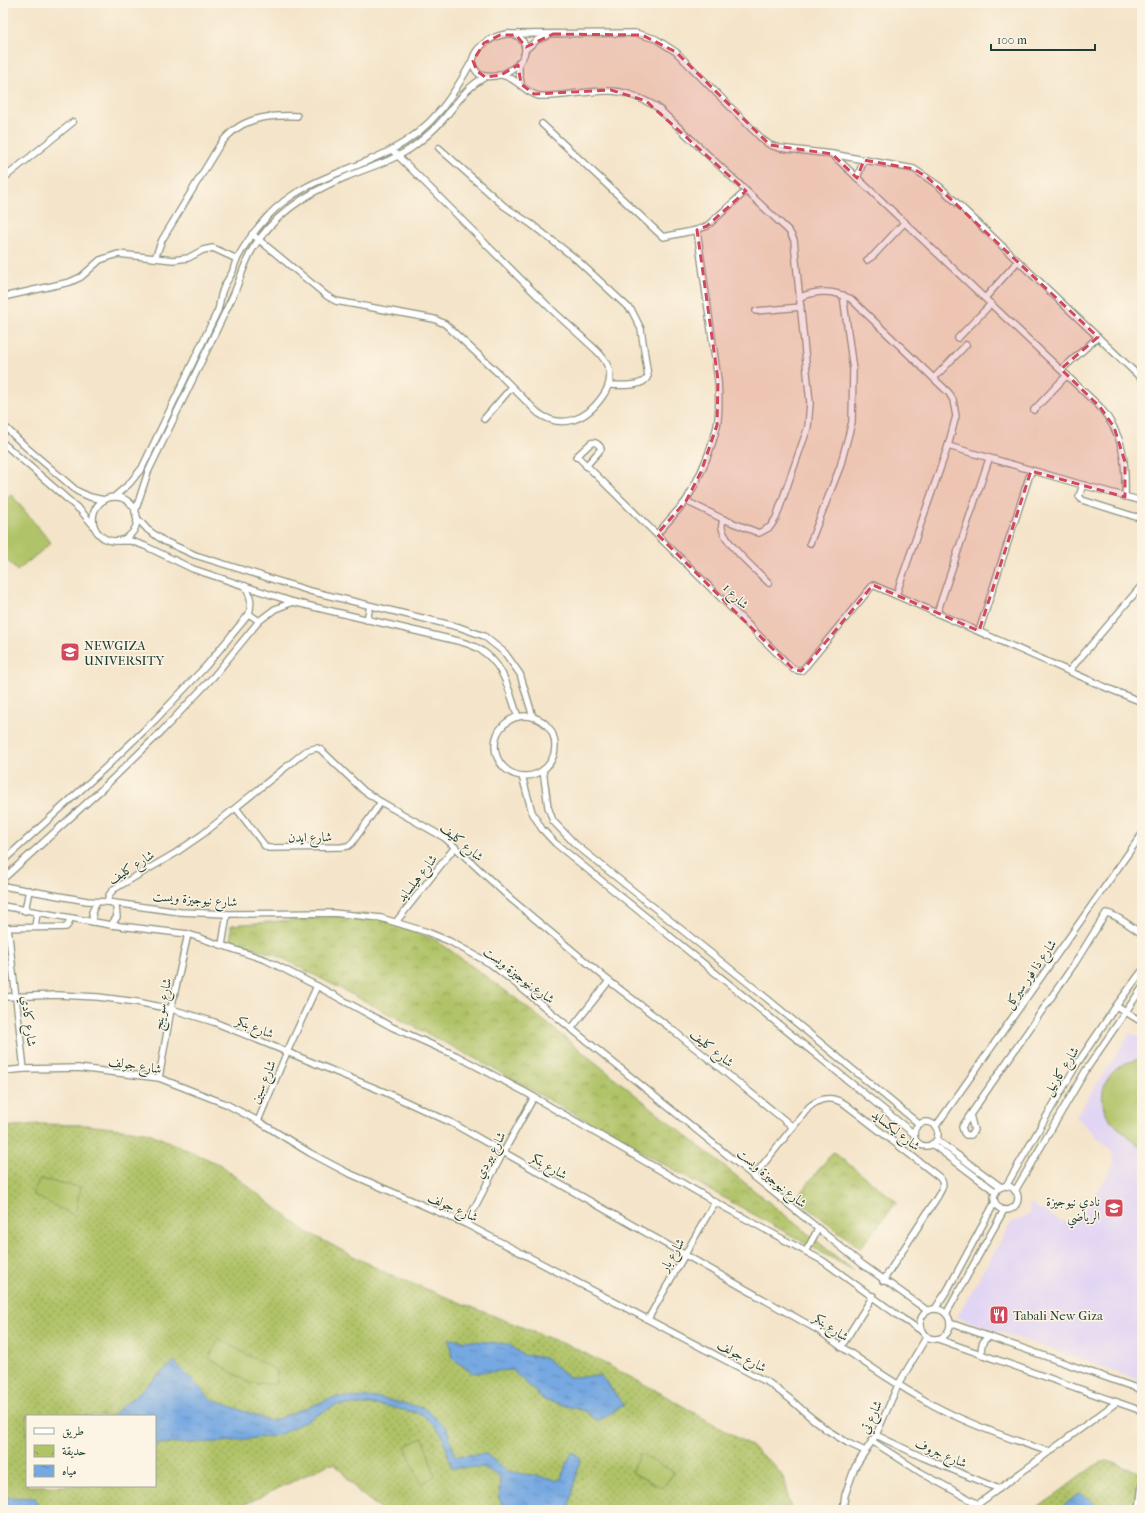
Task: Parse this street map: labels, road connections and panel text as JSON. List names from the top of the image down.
{
  "streets": {
    "street": [
      "شارع 1",
      "شارع ايدن",
      "شارع كليف",
      "شارع هيلسايد",
      "شارع نيوجيزة ويست",
      "شارع ذا فور سيركل",
      "شارع سوينج",
      "شارع كادي",
      "شارع بنكر",
      "شارع جولف",
      "شارع كارنيل",
      "شارع سبين",
      "شارع ليكسايد",
      "شارع بيردي",
      "شارع بار",
      "شارع تي",
      "شارع جروف"
    ]
  },
  "crossings": [
    ["شارع ايدن", "شارع كليف"],
    ["شارع كليف", "شارع هيلسايد"],
    ["شارع كليف", "شارع نيوجيزة ويست"],
    ["شارع كليف", "شارع ليكسايد"],
    ["شارع هيلسايد", "شارع نيوجيزة ويست"],
    ["شارع نيوجيزة ويست", "شارع ليكسايد"],
    ["شارع نيوجيزة ويست", "شارع تي"],
    ["شارع سوينج", "شارع بنكر"],
    ["شارع سوينج", "شارع جولف"],
    ["شارع كادي", "شارع بنكر"],
    ["شارع كادي", "شارع جولف"],
    ["شارع بنكر", "شارع سبين"],
    ["شارع بنكر", "شارع بيردي"],
    ["شارع بنكر", "شارع بار"],
    ["شارع بنكر", "شارع تي"],
    ["شارع جولف", "شارع سبين"],
    ["شارع جولف", "شارع بيردي"],
    ["شارع جولف", "شارع بار"],
    ["شارع جولف", "شارع تي"],
    ["شارع تي", "شارع جروف"]
  ],
  "places": {
    "school or university": ["NEWGIZA UNIVERSITY", "نادي نيوجيزة الرياضي"],
    "restaurant": ["Tabali New Giza"]
  },
  "legend": ["طريق", "حديقة", "مياه"],
  "scale_bar": "100 m"
}
